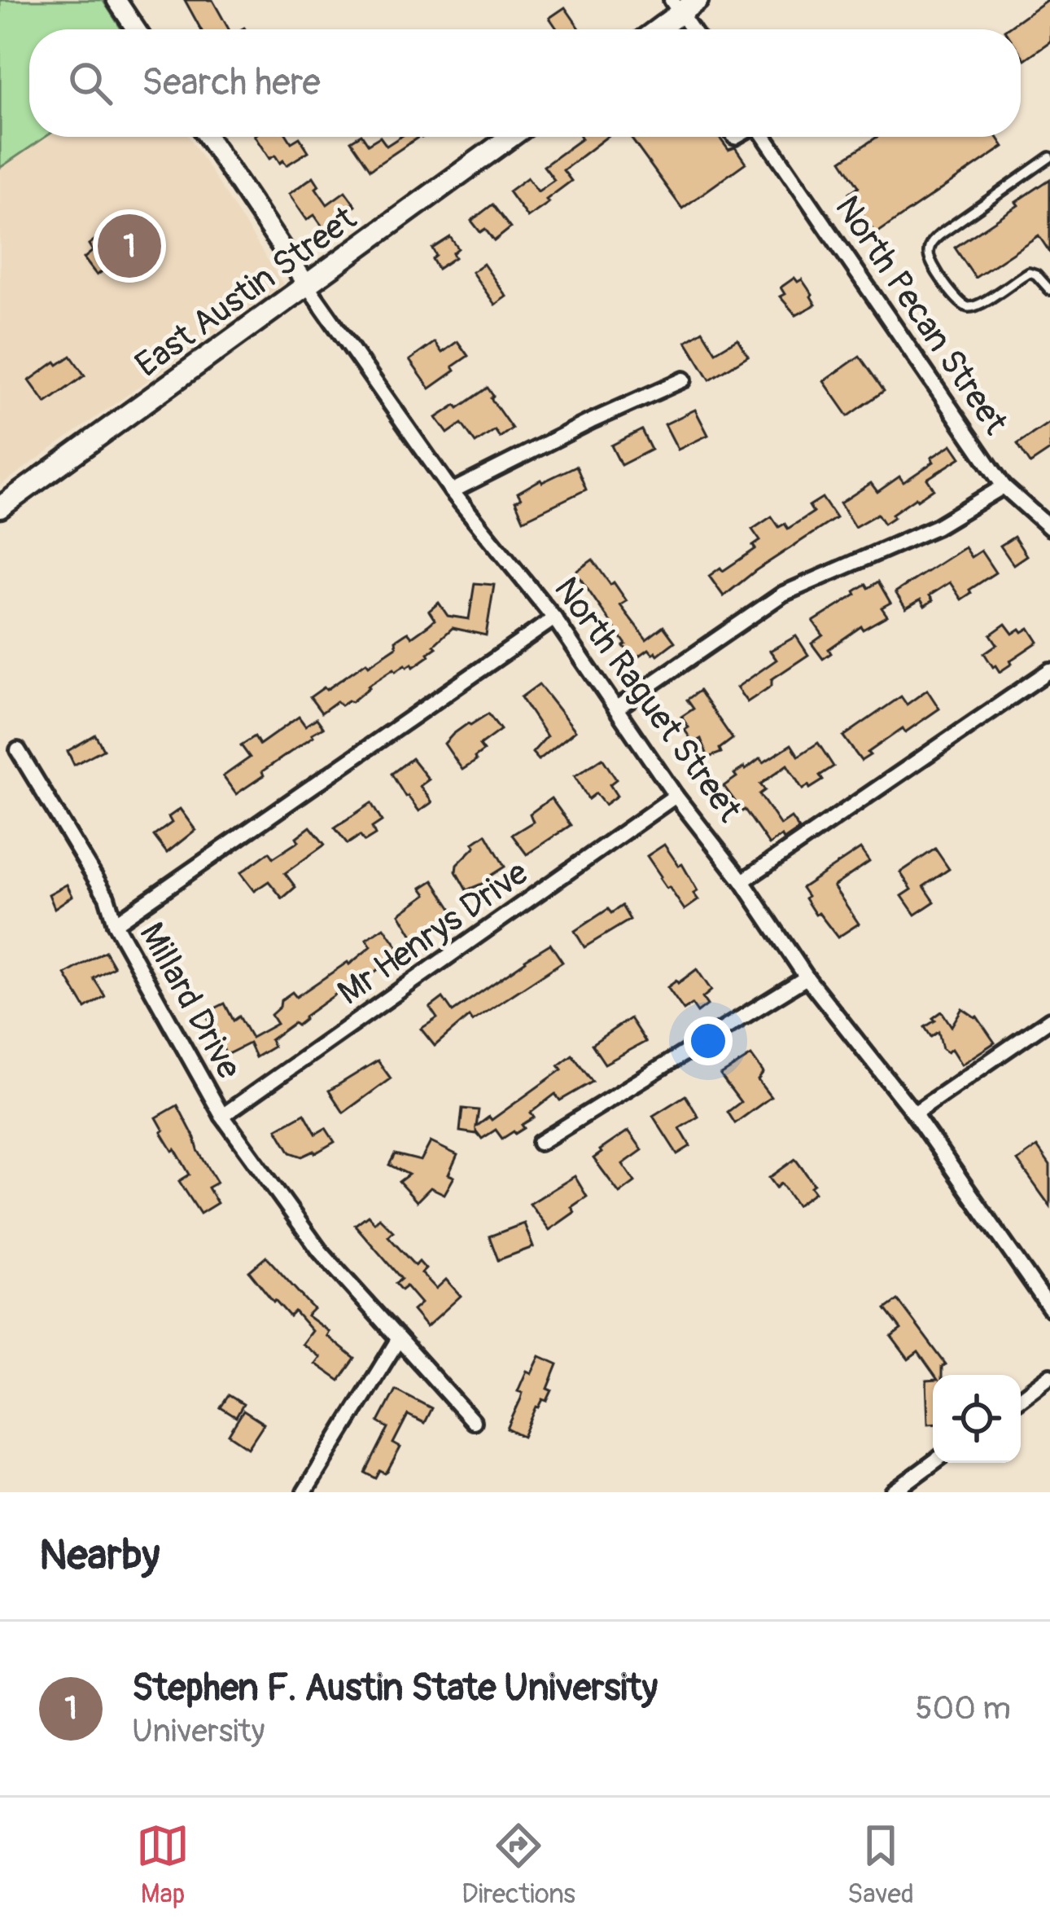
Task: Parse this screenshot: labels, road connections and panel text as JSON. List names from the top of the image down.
{
  "streets": {
    "main road": ["East Austin Street"],
    "street": [
      "North Pecan Street",
      "North Raguet Street",
      "Mr Henrys Drive",
      "Millard Drive"
    ]
  },
  "crossings": [
    ["East Austin Street", "North Raguet Street"],
    ["North Raguet Street", "Mr Henrys Drive"],
    ["North Raguet Street", "Millard Drive"],
    ["Mr Henrys Drive", "Millard Drive"]
  ],
  "page": {
    "search": "Search here",
    "pins": "1",
    "heading": "Nearby",
    "list": [
      {
        "mark": "1",
        "name": "Stephen F. Austin State University",
        "note": "University",
        "value": "500 m"
      }
    ],
    "nav": ["Map", "Directions", "Saved"]
  }
}
